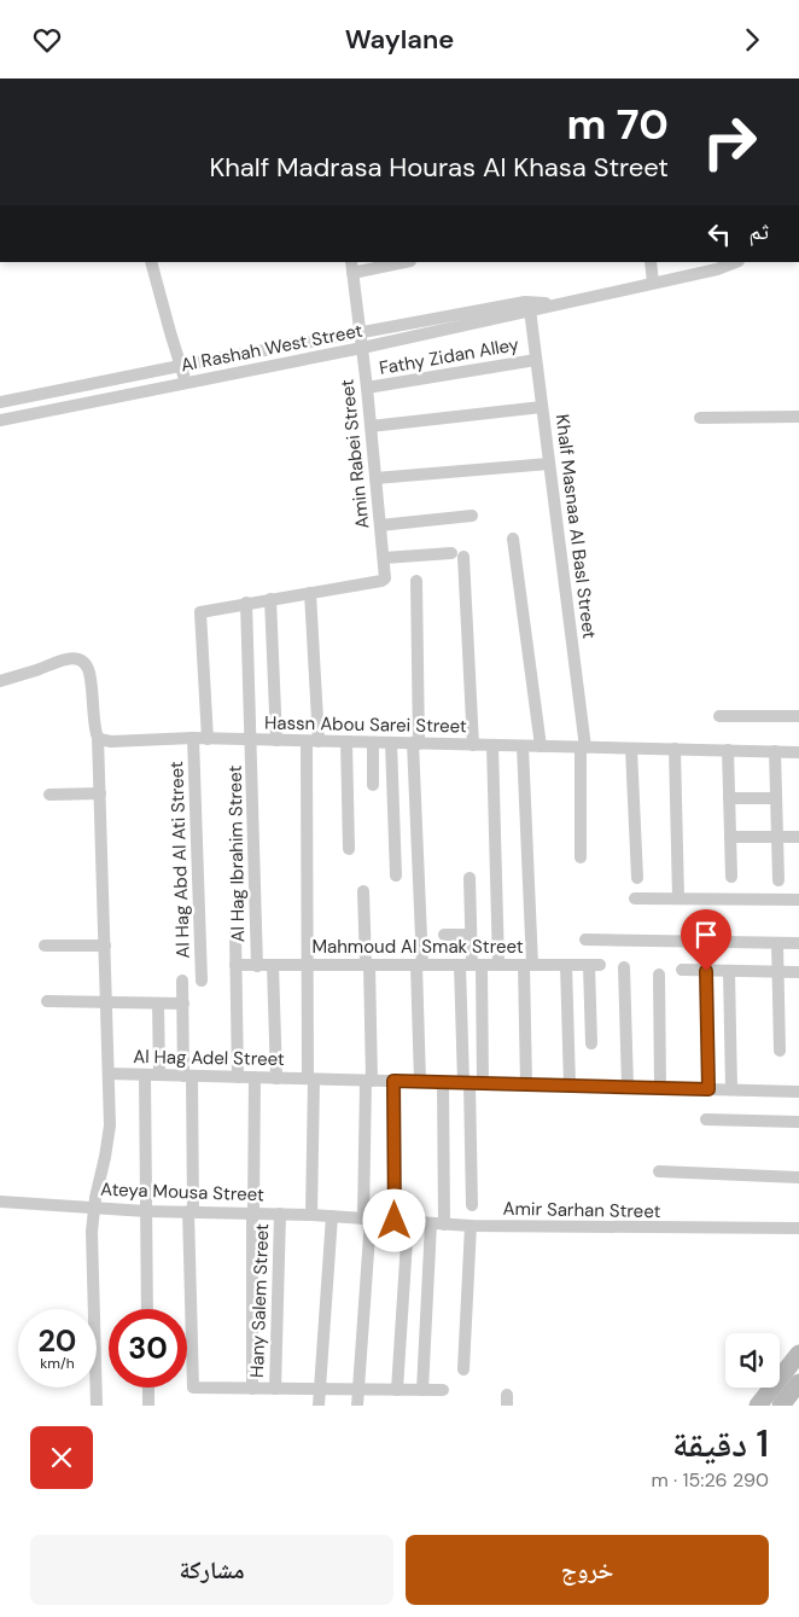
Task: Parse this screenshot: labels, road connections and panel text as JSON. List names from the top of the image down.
{
  "streets": {
    "street": [
      "Al Rashah West Street",
      "Fathy Zidan Alley",
      "Amin Rabei Street",
      "Khalf Masnaa Al Basl Street",
      "Hassn Abou Sarei Street",
      "Al Hag Ibrahim Street",
      "Al Hag Abd Al Ati Street",
      "Mahmoud Al Smak Street",
      "Al Hag Adel Street",
      "Ateya Mousa Street",
      "Amir Sarhan Street",
      "Hany Salem Street"
    ]
  },
  "crossings": [
    ["Al Rashah West Street", "Amin Rabei Street"],
    ["Al Rashah West Street", "Khalf Masnaa Al Basl Street"],
    ["Fathy Zidan Alley", "Amin Rabei Street"],
    ["Fathy Zidan Alley", "Khalf Masnaa Al Basl Street"],
    ["Khalf Masnaa Al Basl Street", "Hassn Abou Sarei Street"],
    ["Hassn Abou Sarei Street", "Al Hag Ibrahim Street"],
    ["Hassn Abou Sarei Street", "Al Hag Abd Al Ati Street"],
    ["Al Hag Ibrahim Street", "Mahmoud Al Smak Street"],
    ["Ateya Mousa Street", "Amir Sarhan Street"],
    ["Ateya Mousa Street", "Hany Salem Street"]
  ],
  "page": {
    "header": "Waylane",
    "turn": ["70 m", "Khalf Madrasa Houras Al Khasa Street"],
    "then": "ثم",
    "speed": "20 km/h",
    "limit": "30",
    "heading": ["1 دقيقة", "290 m · 15:26"],
    "buttons": ["خروج", "مشاركة"]
  }
}
